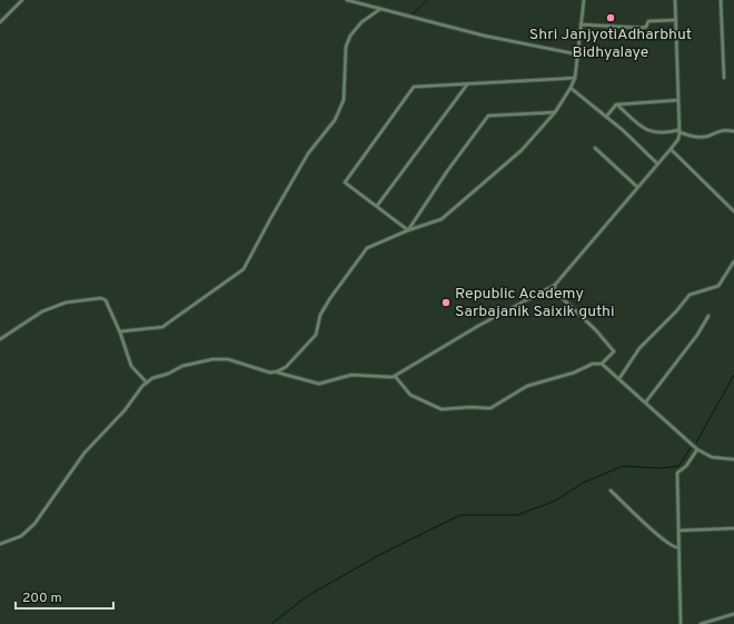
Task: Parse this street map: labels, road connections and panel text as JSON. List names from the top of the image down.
{
  "places": ["Shri JanjyotiAdharbhut Bidhyalaye", "Republic Academy Sarbajanik Saixik guthi"],
  "scale_bar": "200 m"
}
